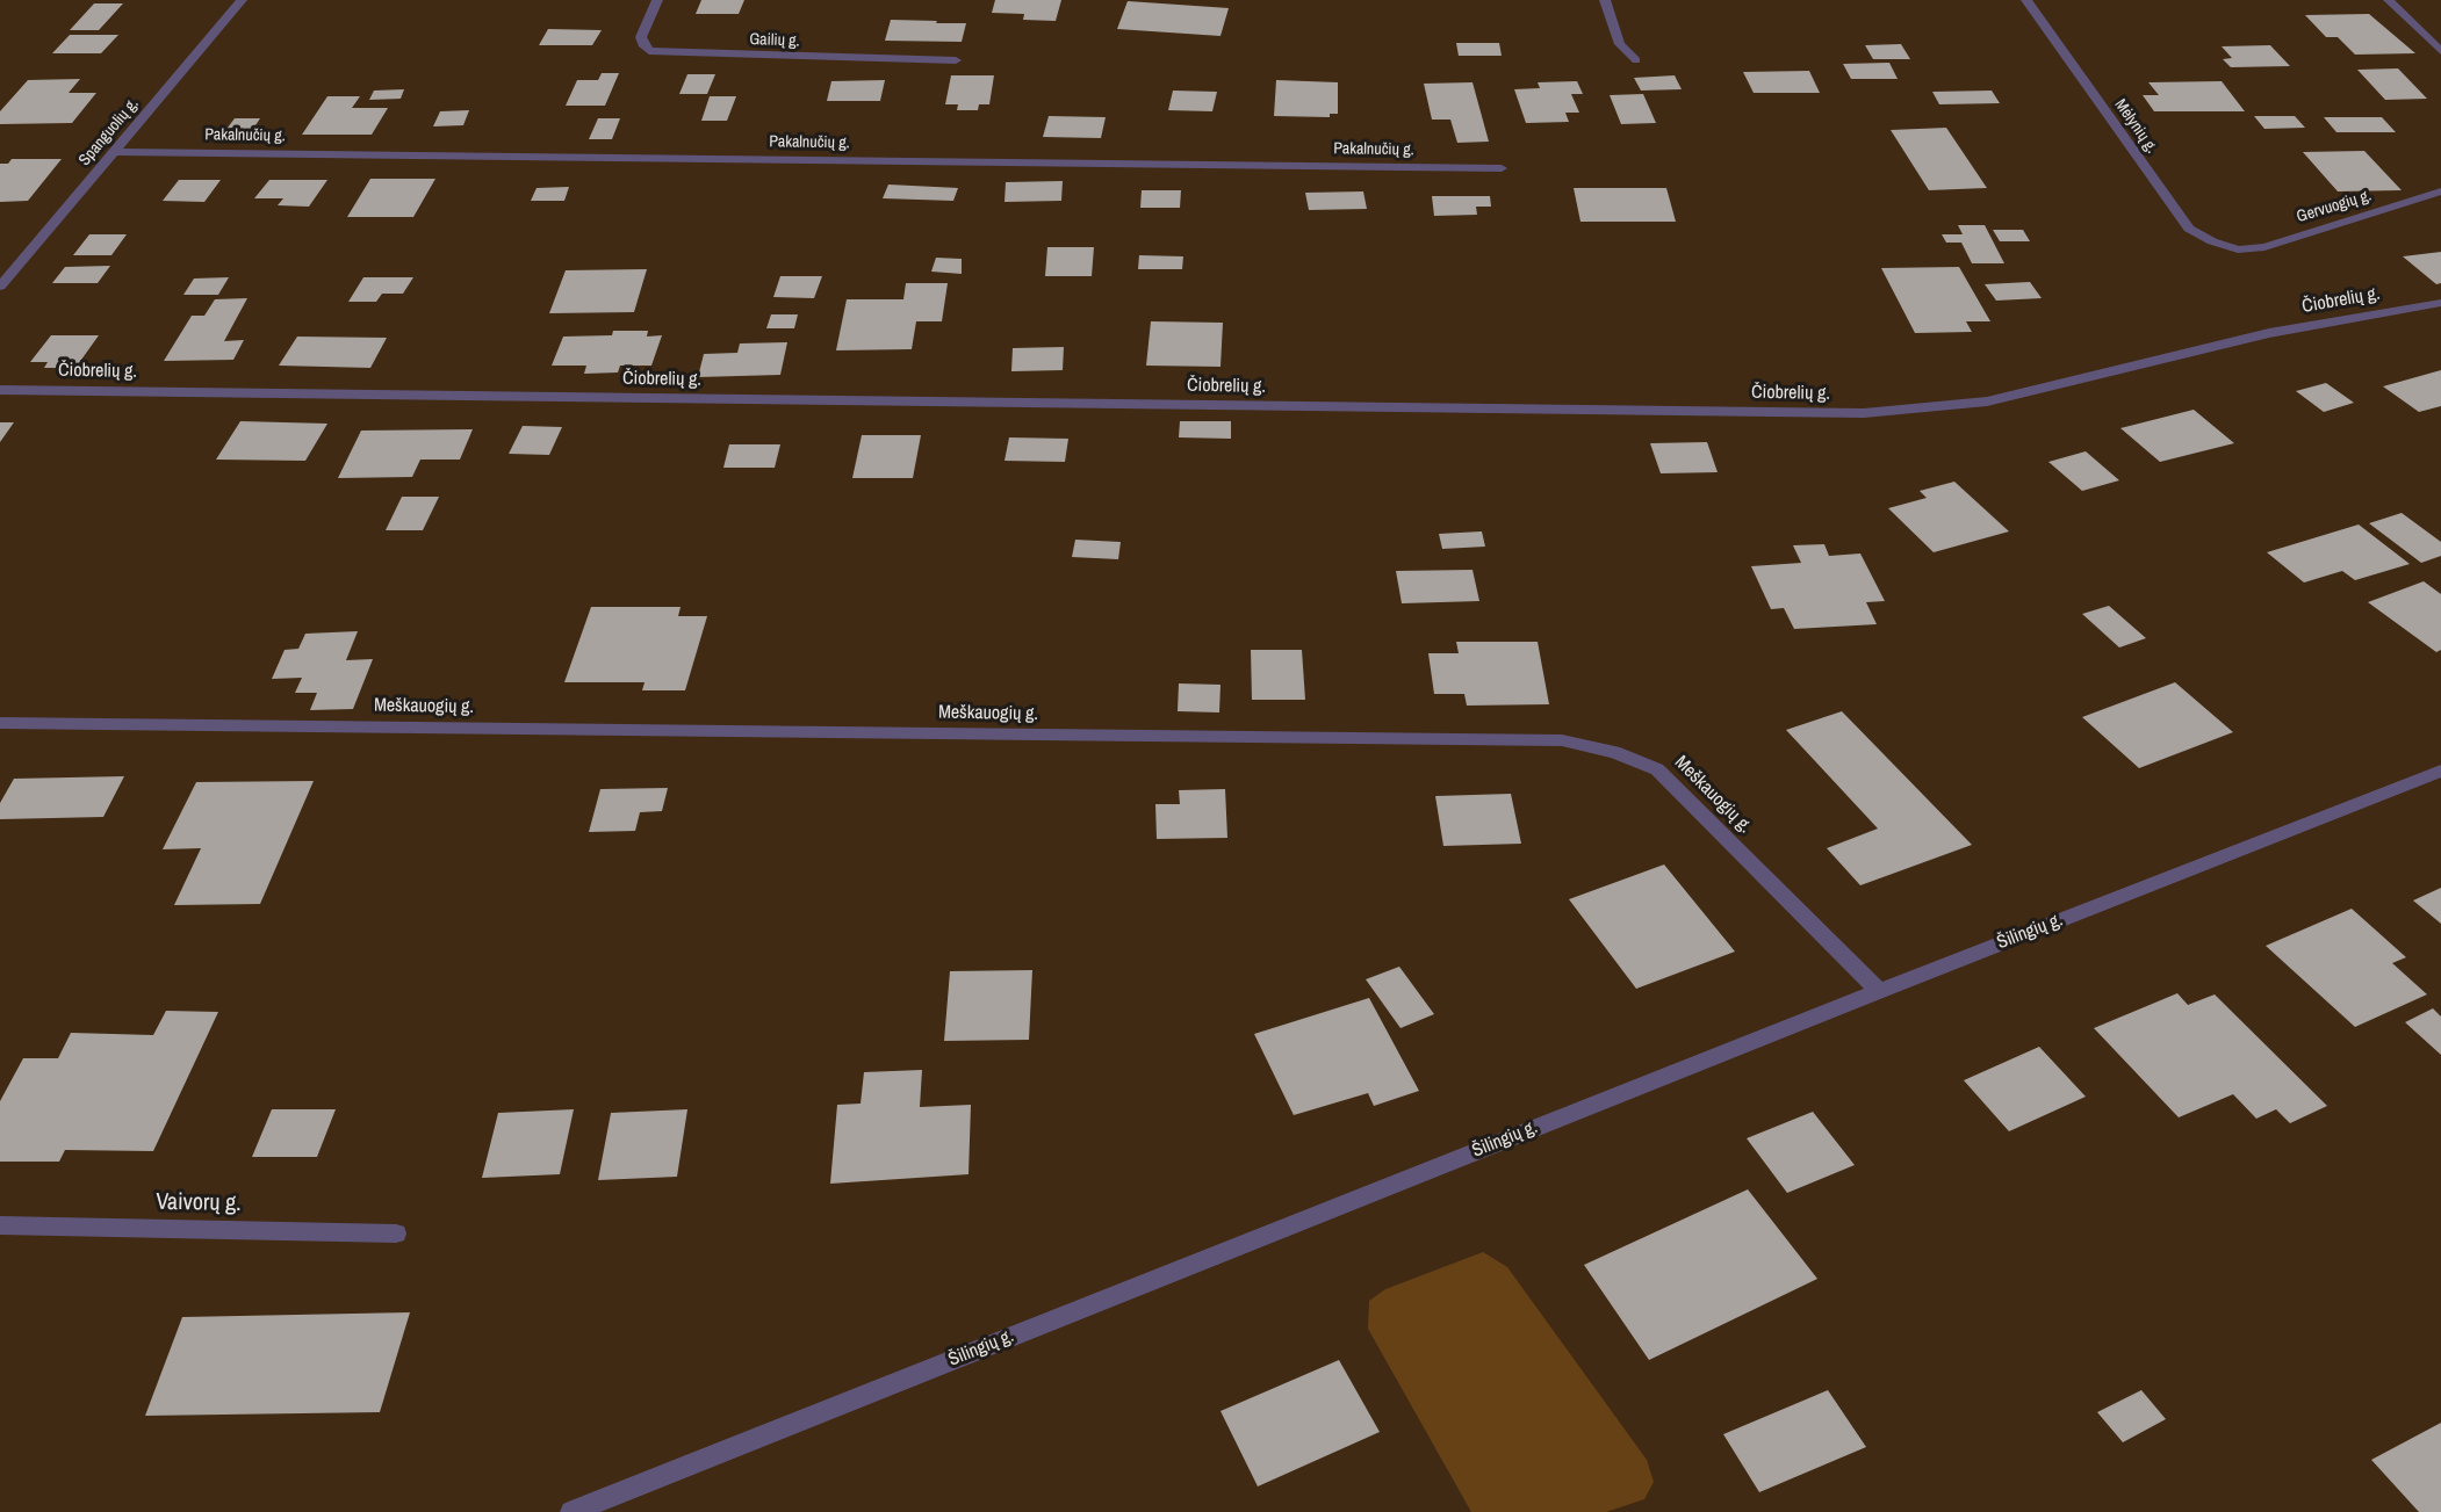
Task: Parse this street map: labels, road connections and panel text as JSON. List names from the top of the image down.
{
  "streets": {
    "street": [
      "Gailių g.",
      "Mėlynių g.",
      "Spanguolių g.",
      "Pakalnučių g.",
      "Gervuogių g.",
      "Čiobrelių g.",
      "Meškauogių g.",
      "Šilingių g.",
      "Vaivorų g."
    ]
  },
  "crossings": [
    ["Mėlynių g.", "Gervuogių g."],
    ["Spanguolių g.", "Pakalnučių g."],
    ["Meškauogių g.", "Šilingių g."]
  ]
}
